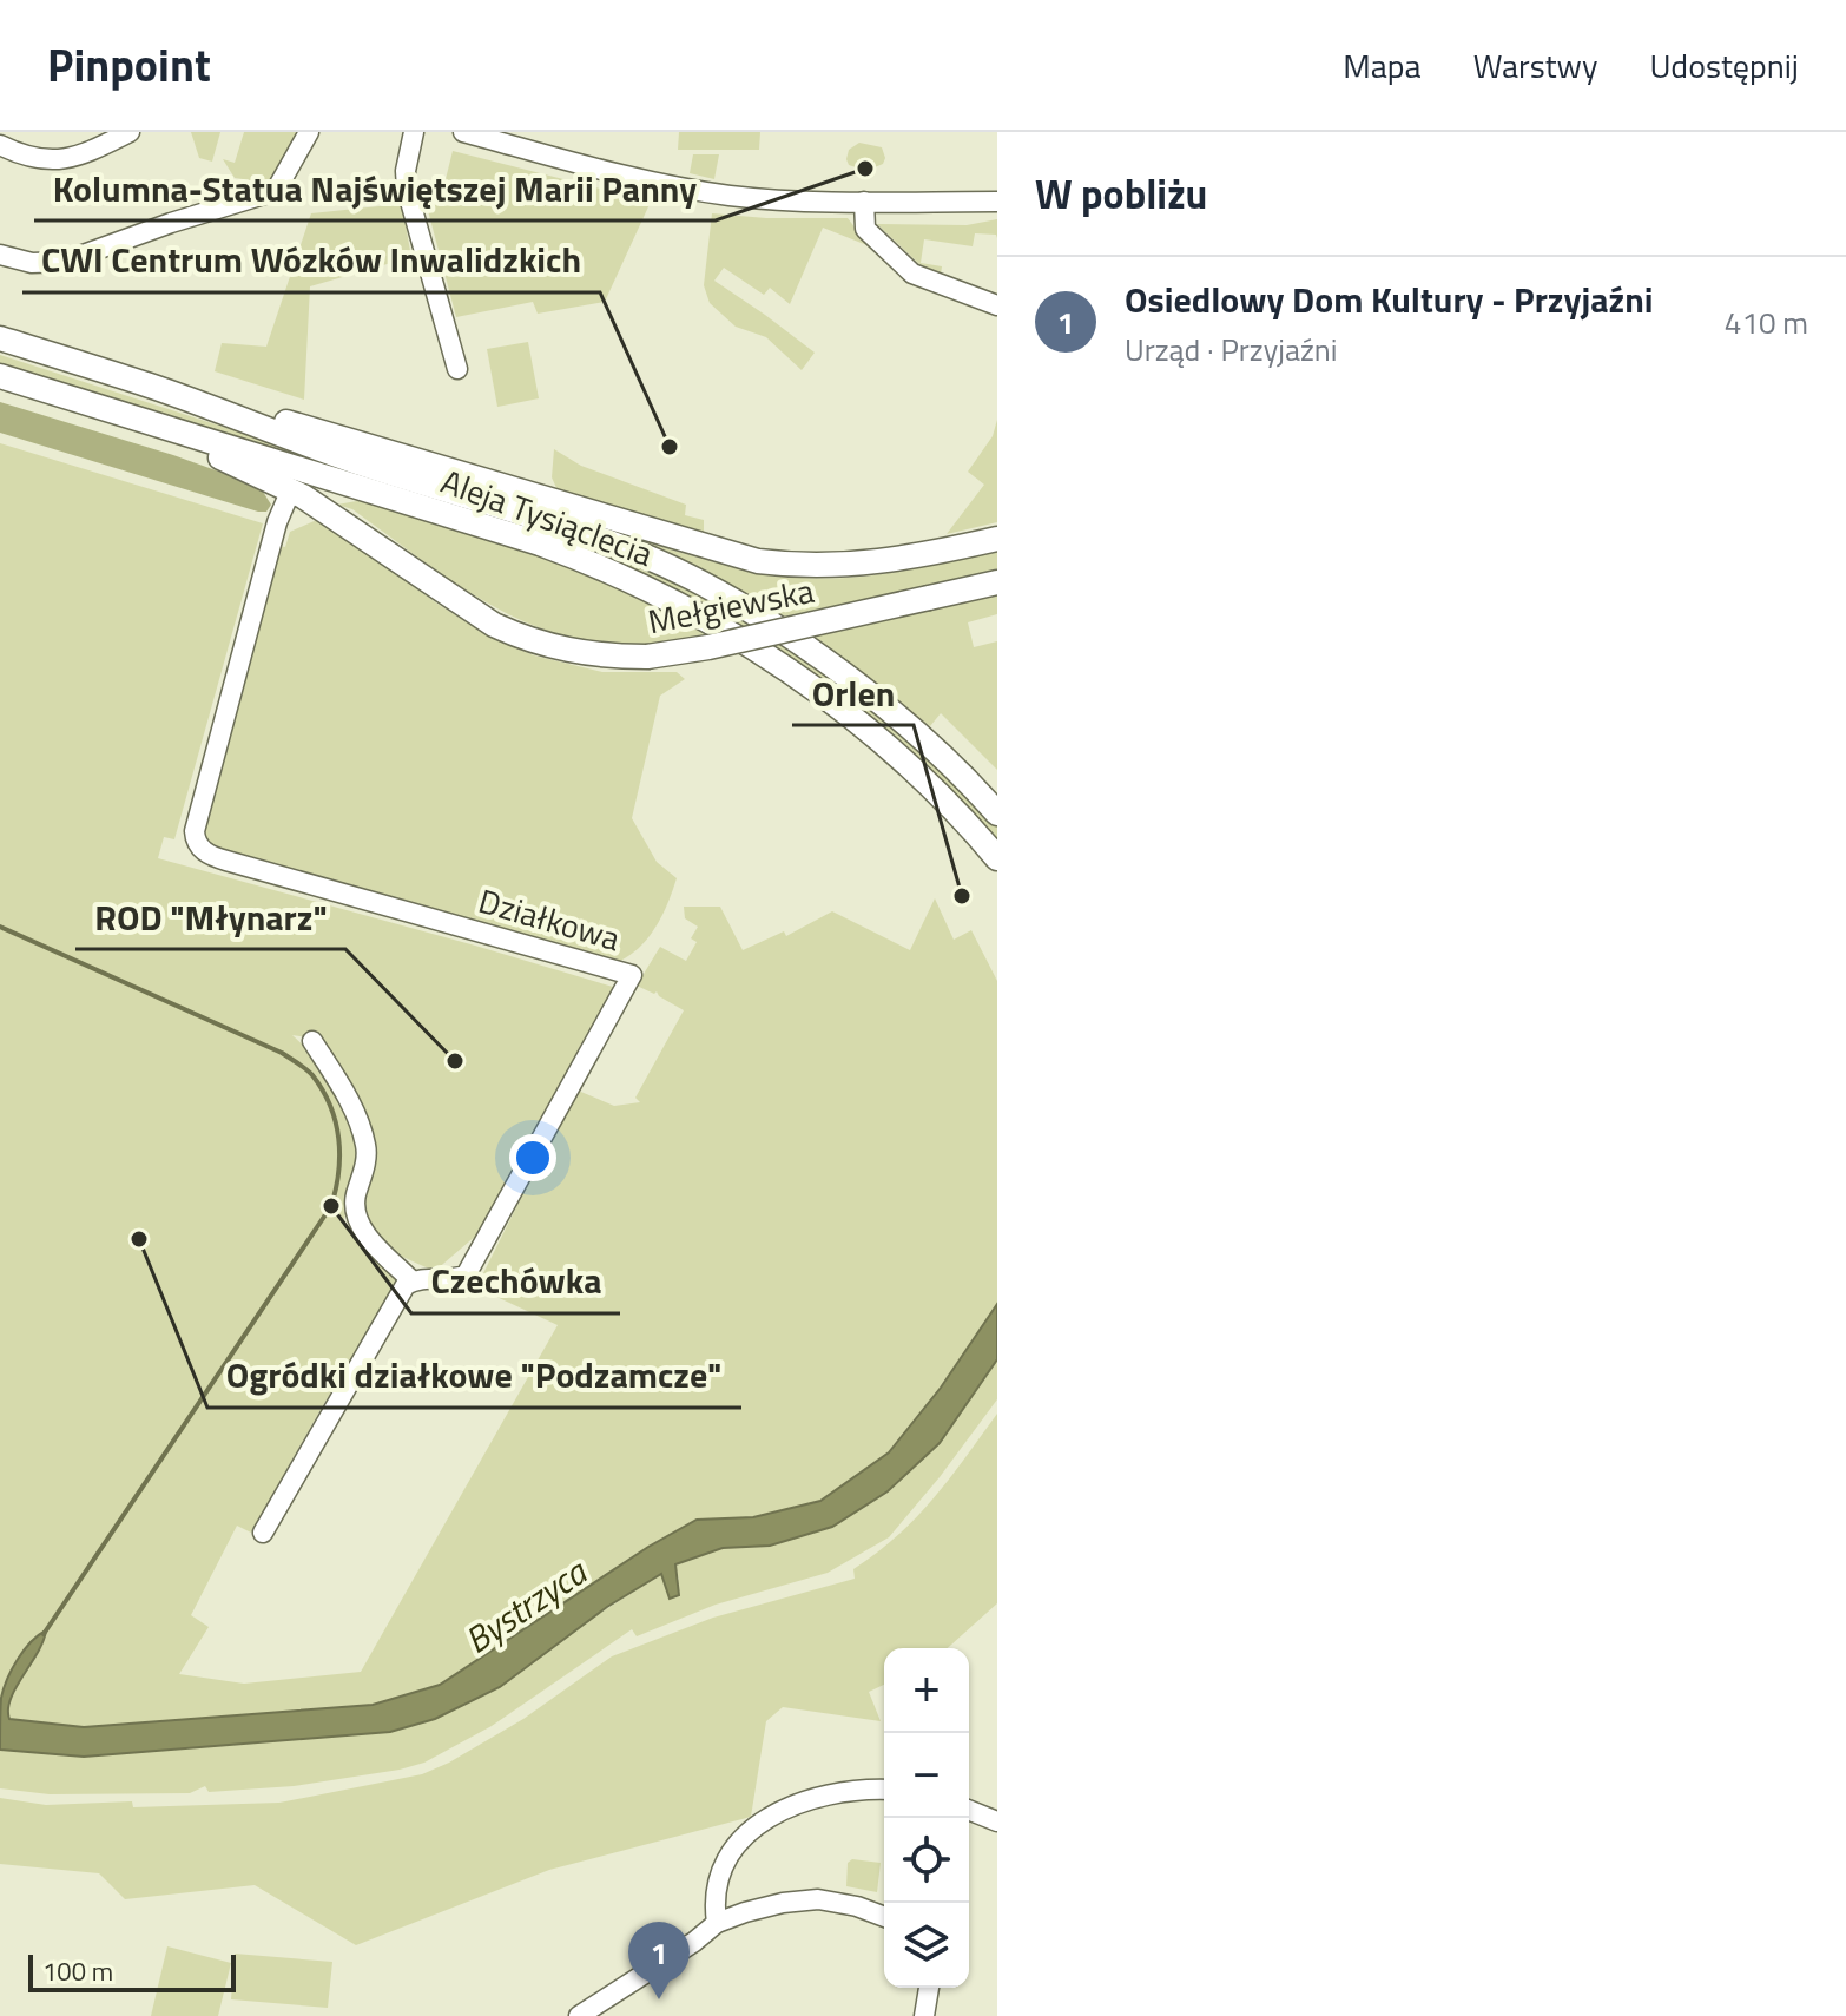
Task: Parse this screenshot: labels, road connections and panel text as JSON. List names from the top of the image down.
{
  "streets": {
    "main road": ["Aleja Tysiąclecia", "Mełgiewska"],
    "street": ["Działkowa"]
  },
  "crossings": [
    ["Aleja Tysiąclecia", "Mełgiewska"],
    ["Mełgiewska", "Działkowa"]
  ],
  "water": ["Bystrzyca"],
  "places": [
    "Kolumna-Statua Najświętszej Marii Panny",
    "CWI Centrum Wózków Inwalidzkich",
    "Orlen",
    "ROD \"Młynarz\"",
    "Czechówka",
    "Ogródki działkowe \"Podzamcze\""
  ],
  "scale_bar": "100 m",
  "page": {
    "header": "Pinpoint",
    "nav": ["Mapa", "Warstwy", "Udostępnij"],
    "heading": "W pobliżu",
    "list": [
      {
        "mark": "1",
        "name": "Osiedlowy Dom Kultury - Przyjaźni",
        "note": "Urząd · Przyjaźni",
        "value": "410 m"
      }
    ],
    "map_buttons": ["+", "−"],
    "pins": "1",
    "scale": "100 m"
  }
}
